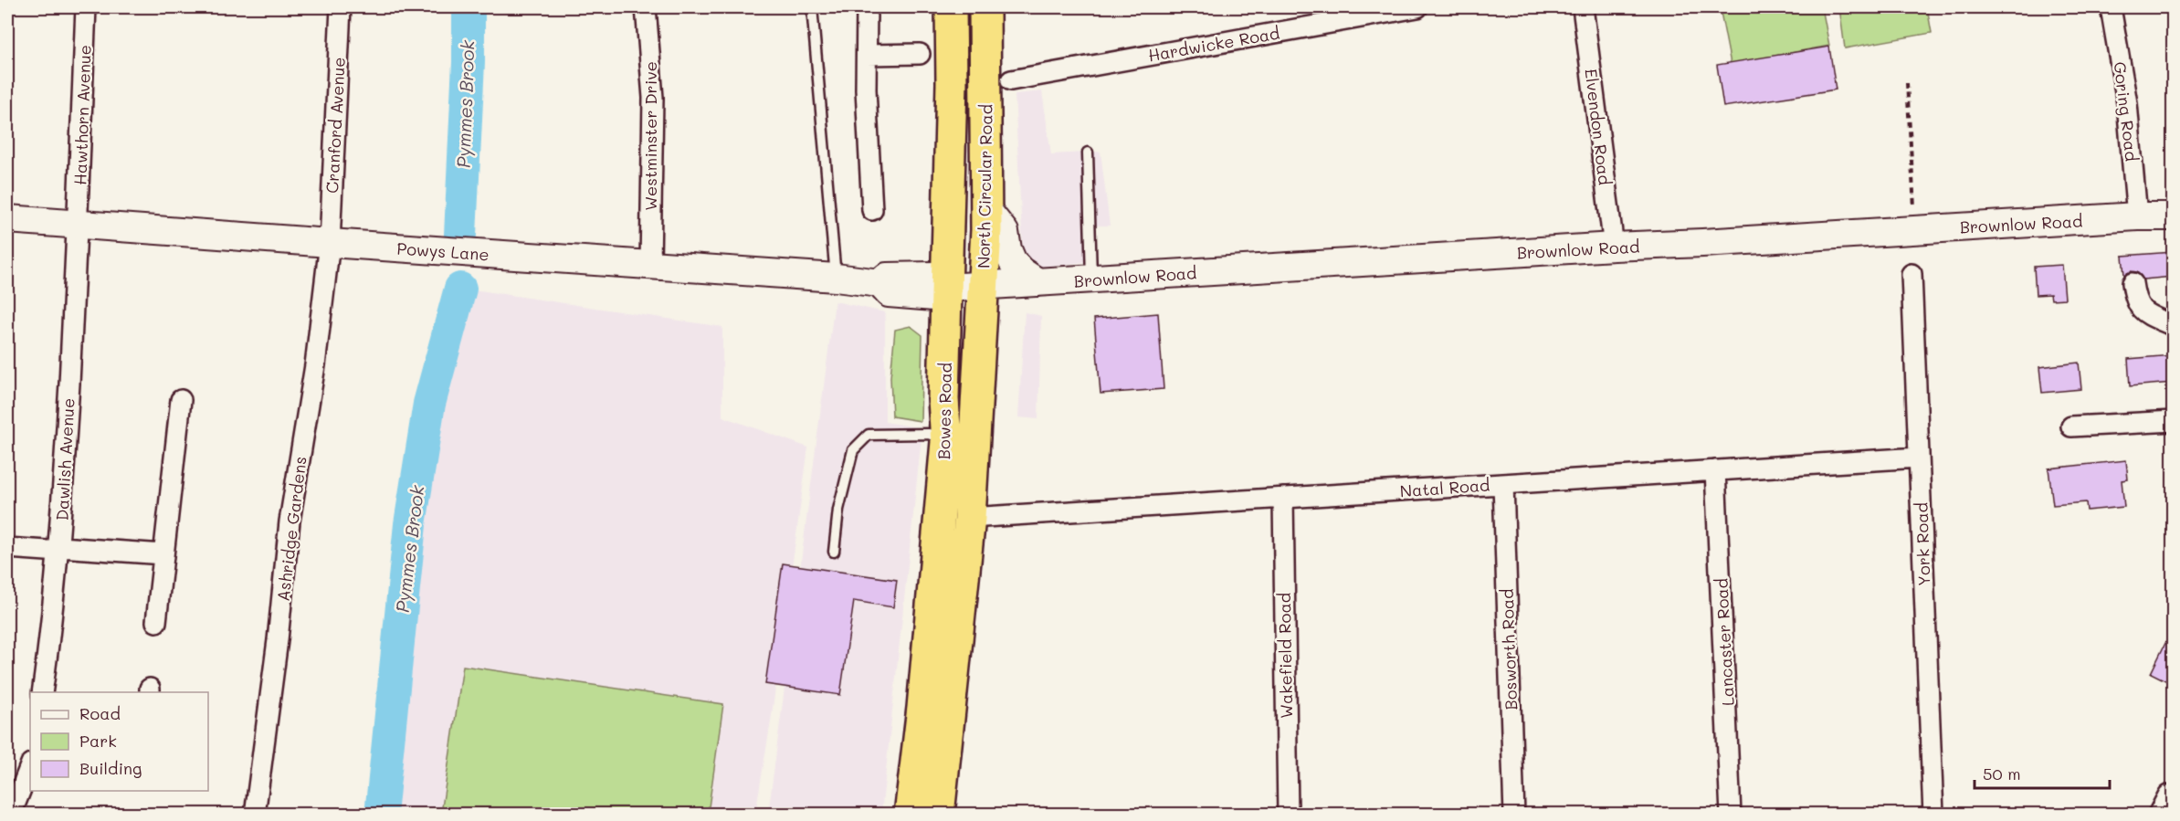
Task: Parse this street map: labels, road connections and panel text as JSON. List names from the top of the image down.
{
  "streets": {
    "highway": ["North Circular Road", "Bowes Road"],
    "main road": ["Brownlow Road", "Powys Lane"],
    "street": [
      "Hardwicke Road",
      "Goring Road",
      "Hawthorn Avenue",
      "Cranford Avenue",
      "Elvendon Road",
      "Westminster Drive",
      "Dawlish Avenue",
      "Natal Road",
      "Ashridge Gardens",
      "York Road",
      "Lancaster Road",
      "Bosworth Road",
      "Wakefield Road"
    ]
  },
  "crossings": [
    ["Hardwicke Road", "North Circular Road"],
    ["Goring Road", "Brownlow Road"],
    ["Hawthorn Avenue", "Powys Lane"],
    ["Hawthorn Avenue", "Dawlish Avenue"],
    ["Cranford Avenue", "Powys Lane"],
    ["Cranford Avenue", "Ashridge Gardens"],
    ["Elvendon Road", "Brownlow Road"],
    ["Westminster Drive", "Powys Lane"],
    ["North Circular Road", "Brownlow Road"],
    ["North Circular Road", "Powys Lane"],
    ["North Circular Road", "Bowes Road"],
    ["Brownlow Road", "Powys Lane"],
    ["Brownlow Road", "Bowes Road"],
    ["Powys Lane", "Bowes Road"],
    ["Powys Lane", "Dawlish Avenue"],
    ["Powys Lane", "Ashridge Gardens"],
    ["Bowes Road", "Natal Road"],
    ["Natal Road", "York Road"],
    ["Natal Road", "Lancaster Road"],
    ["Natal Road", "Bosworth Road"],
    ["Natal Road", "Wakefield Road"]
  ],
  "water": ["Pymmes Brook"],
  "legend": ["Road", "Park", "Building"],
  "scale_bar": "50 m"
}
